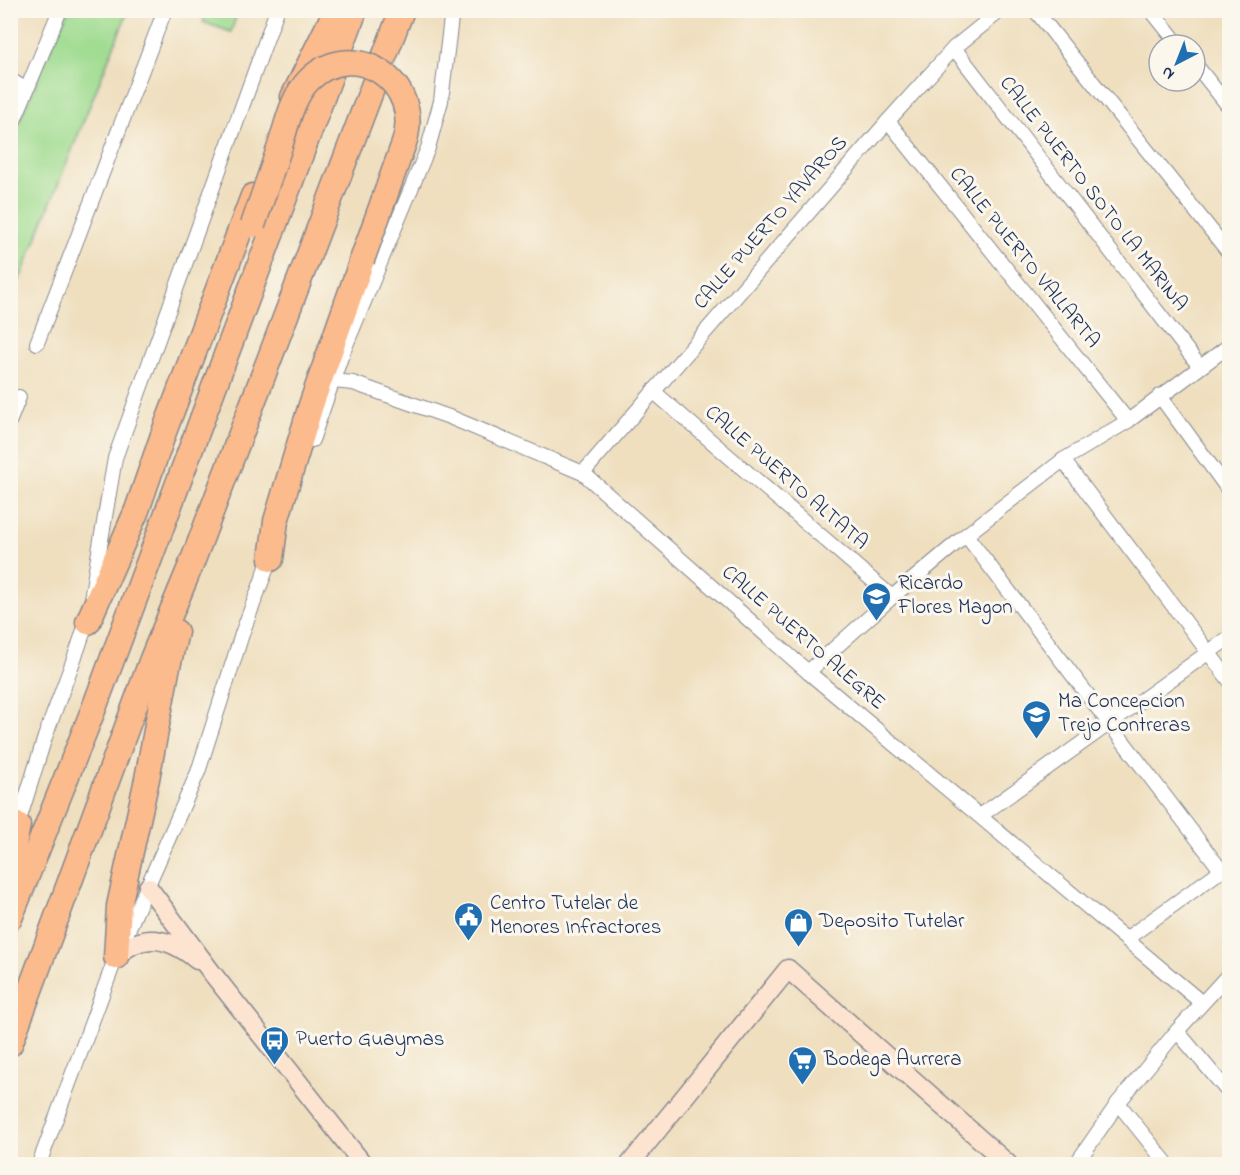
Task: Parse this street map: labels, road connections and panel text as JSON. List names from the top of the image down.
{
  "streets": {
    "street": [
      "CALLE PUERTO SOTO LA MARINA",
      "CALLE PUERTO YAVAROS",
      "CALLE PUERTO VALLARTA",
      "CALLE PUERTO ALTATA",
      "CALLE PUERTO ALEGRE"
    ]
  },
  "crossings": [
    ["CALLE PUERTO SOTO LA MARINA", "CALLE PUERTO YAVAROS"],
    ["CALLE PUERTO YAVAROS", "CALLE PUERTO VALLARTA"],
    ["CALLE PUERTO YAVAROS", "CALLE PUERTO ALTATA"],
    ["CALLE PUERTO YAVAROS", "CALLE PUERTO ALEGRE"]
  ],
  "places": {
    "school or university": ["Ricardo Flores Magon", "Ma Concepcion Trejo Contreras"],
    "public building": ["Centro Tutelar de Menores Infractores"],
    "shop": ["Deposito Tutelar"],
    "bus stop": ["Puerto Guaymas"],
    "supermarket": ["Bodega Aurrera"]
  },
  "north": "bottom left"
}
